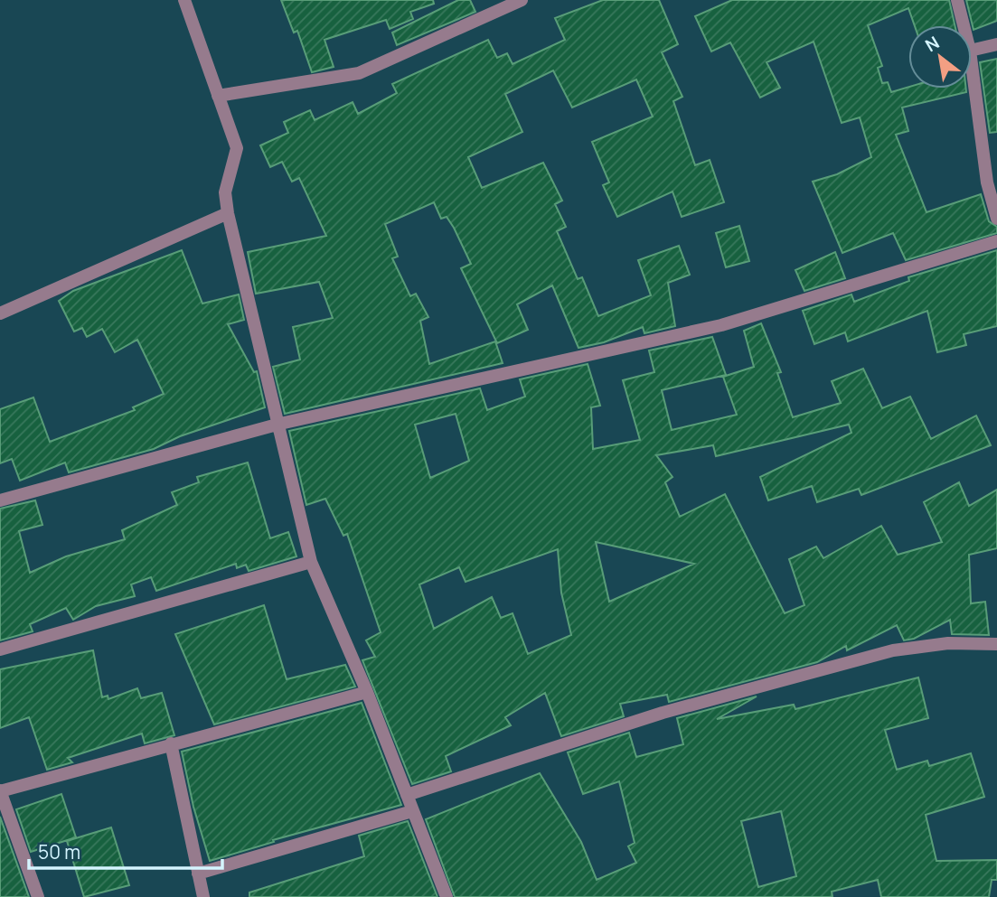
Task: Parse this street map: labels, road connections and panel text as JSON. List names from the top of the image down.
{
  "scale_bar": "50 m",
  "north": "top left"
}
